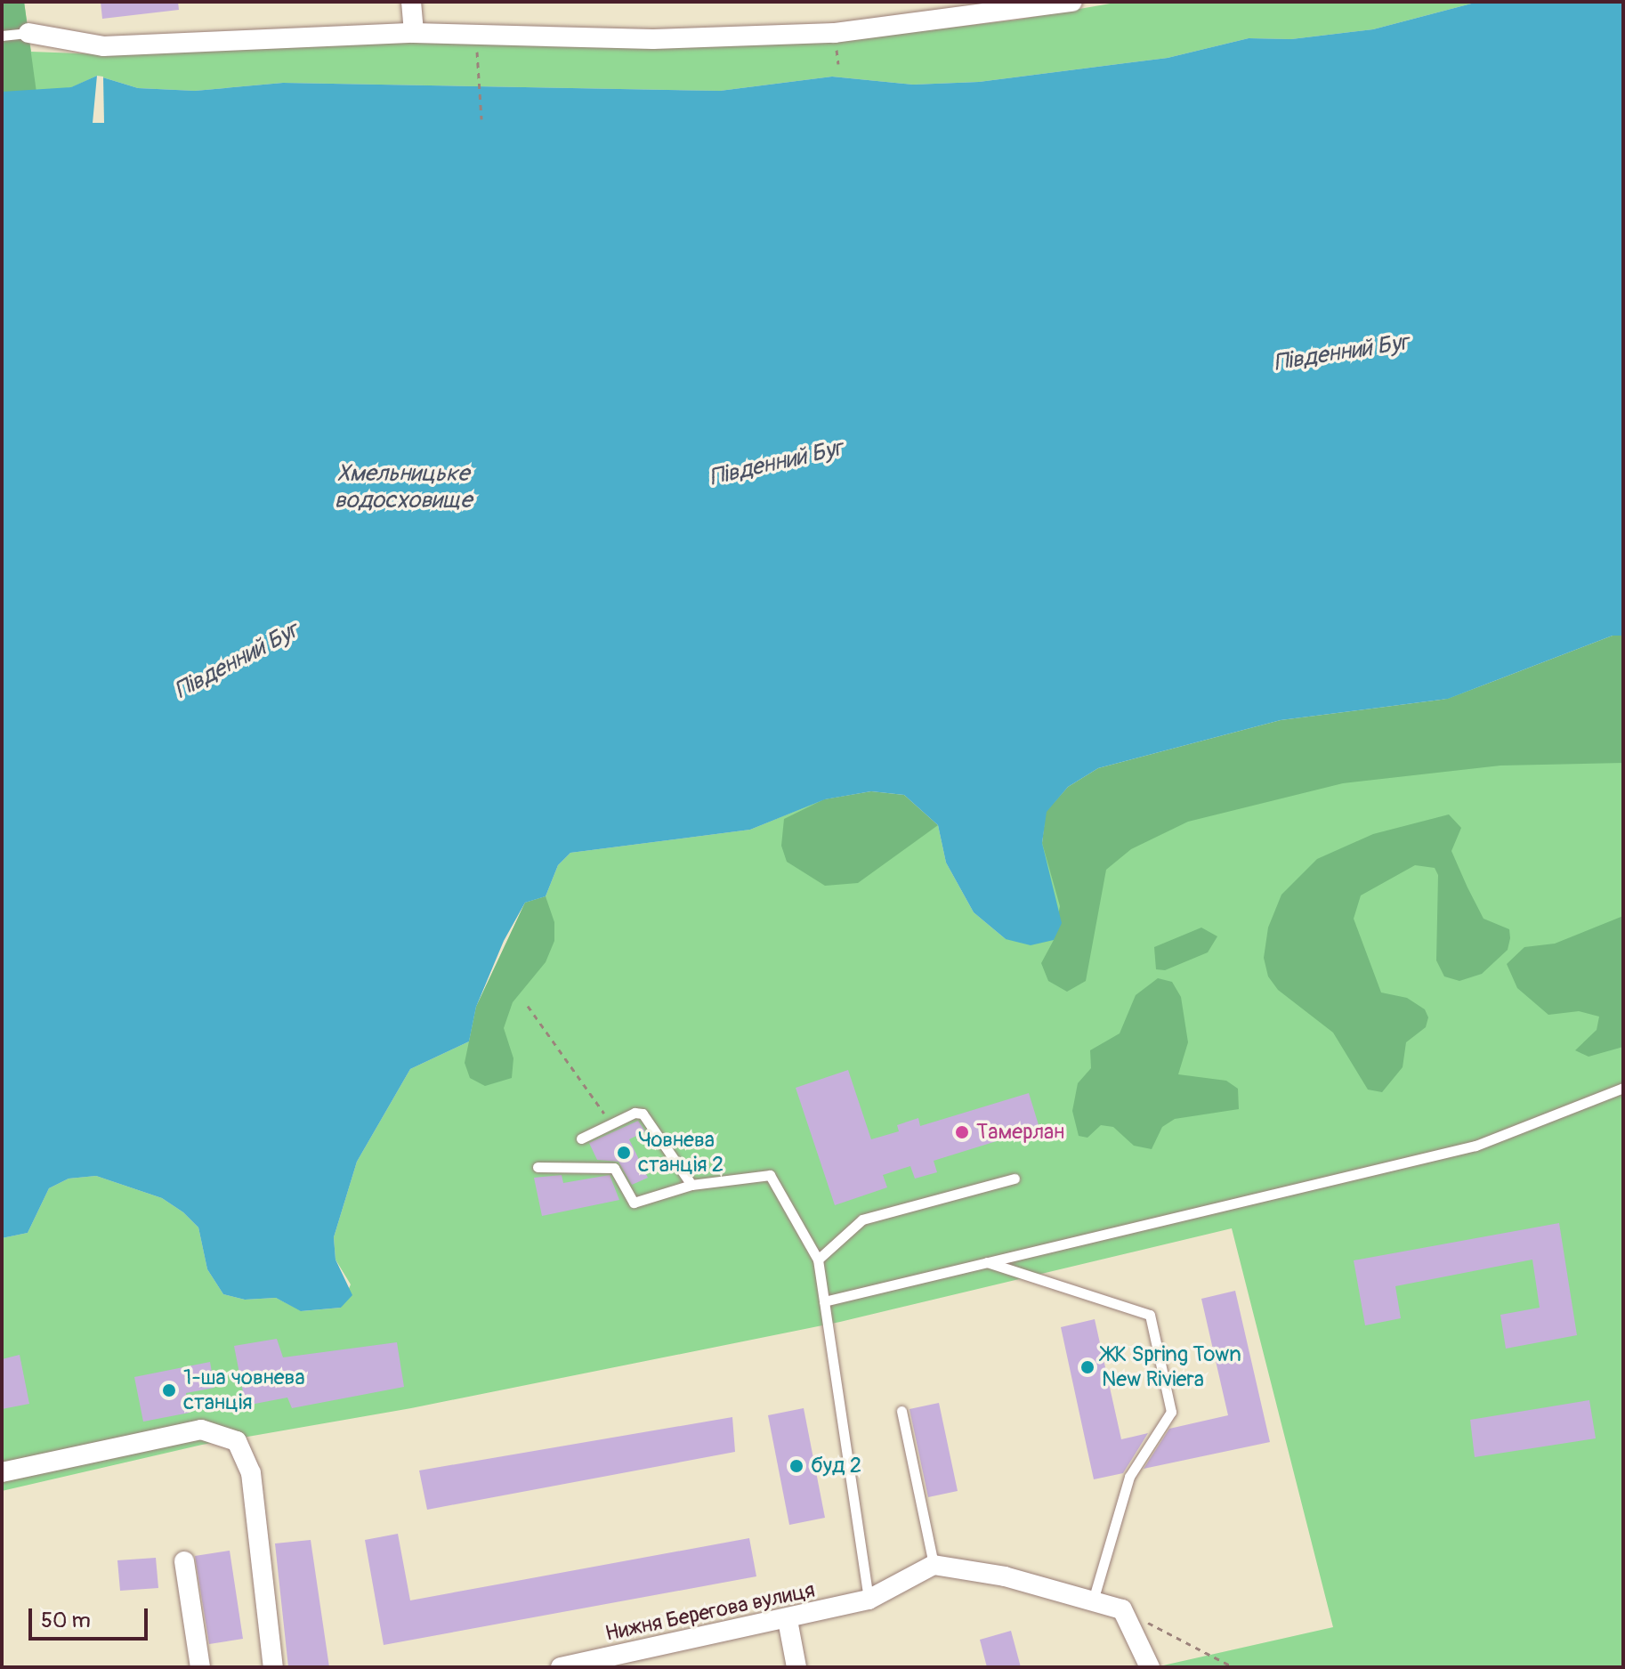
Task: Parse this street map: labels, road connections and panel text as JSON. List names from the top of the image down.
{
  "streets": {
    "street": ["Нижня Берегова вулиця"]
  },
  "water": ["Південний Буг", "Хмельницьке водосховище"],
  "places": [
    "Тамерлан",
    "Човнева станція 2",
    "ЖК Spring Town New Riviera",
    "1-ша човнева станція",
    "буд 2"
  ],
  "scale_bar": "50 m"
}
